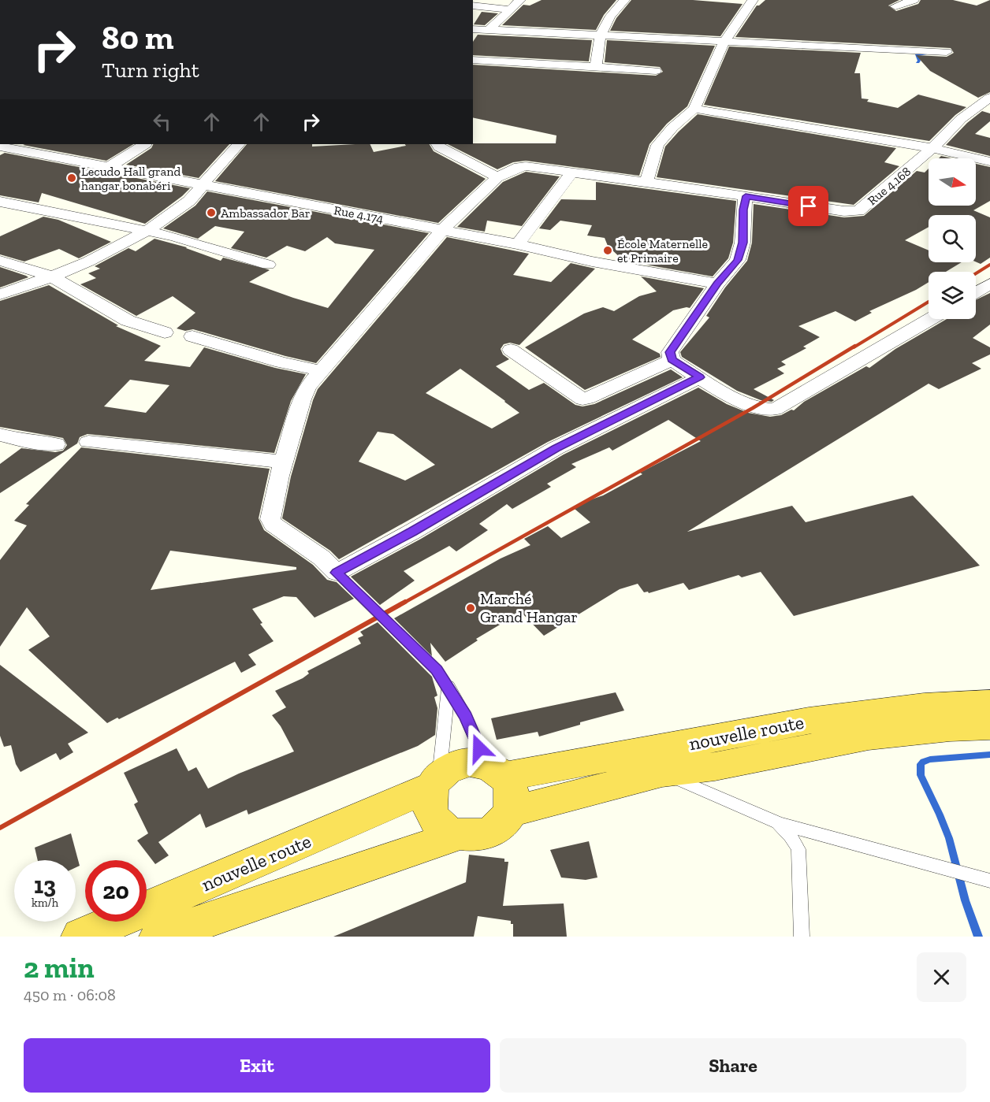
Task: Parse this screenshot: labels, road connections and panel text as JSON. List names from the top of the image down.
{
  "streets": {
    "highway": ["nouvelle route"],
    "street": ["Rue 4.168", "Rue 4.174"]
  },
  "crossings": [
    ["Rue 4.168", "Rue 4.174"]
  ],
  "places": [
    "Lecudo Hall grand hangar bonabéri",
    "Ambassador Bar",
    "École Maternelle et Primaire",
    "Marché Grand Hangar"
  ],
  "north": "right",
  "page": {
    "turn": ["80 m", "Turn right"],
    "speed": "13 km/h",
    "limit": "20",
    "heading": ["2 min", "450 m · 06:08"],
    "buttons": ["Exit", "Share"]
  }
}
